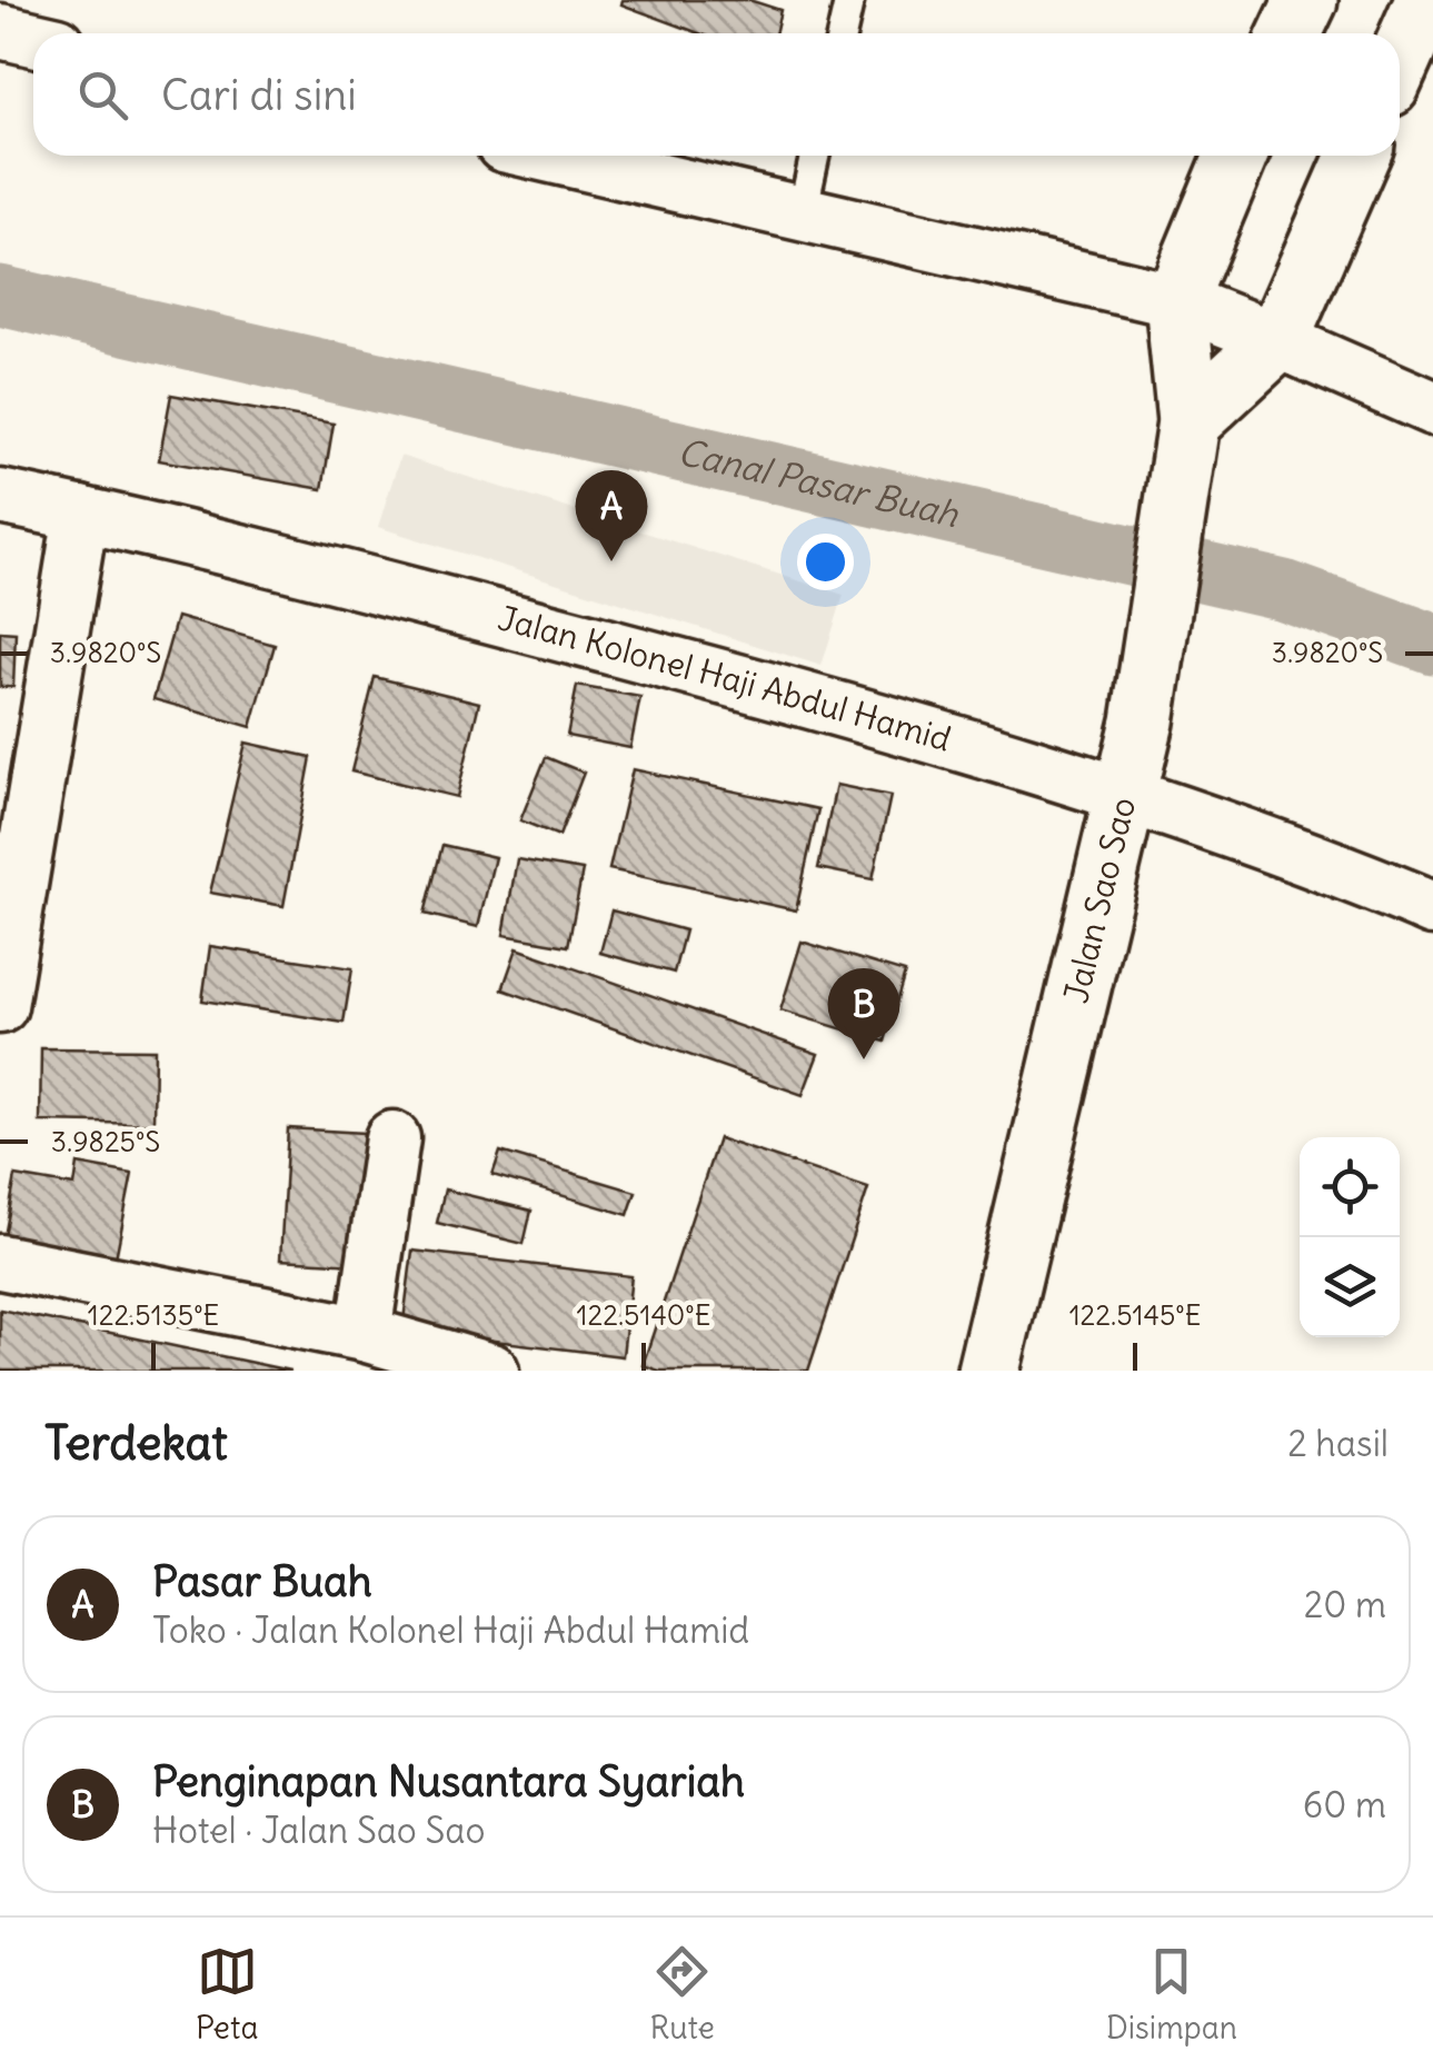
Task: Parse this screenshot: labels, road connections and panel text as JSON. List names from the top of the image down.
{
  "streets": {
    "street": ["Jalan Kolonel Haji Abdul Hamid", "Jalan Sao Sao"]
  },
  "crossings": [
    ["Jalan Kolonel Haji Abdul Hamid", "Jalan Sao Sao"]
  ],
  "water": ["Canal Pasar Buah"],
  "page": {
    "search": "Cari di sini",
    "pins": ["A", "B"],
    "heading": ["Terdekat", "2 hasil"],
    "list": [
      {
        "mark": "A",
        "name": "Pasar Buah",
        "note": "Toko · Jalan Kolonel Haji Abdul Hamid",
        "value": "20 m"
      },
      {
        "mark": "B",
        "name": "Penginapan Nusantara Syariah",
        "note": "Hotel · Jalan Sao Sao",
        "value": "60 m"
      }
    ],
    "nav": ["Peta", "Rute", "Disimpan"]
  },
  "coordinates": [
    "3.9820°S",
    "3.9825°S",
    "122.5135°E",
    "122.5140°E",
    "122.5145°E"
  ]
}
